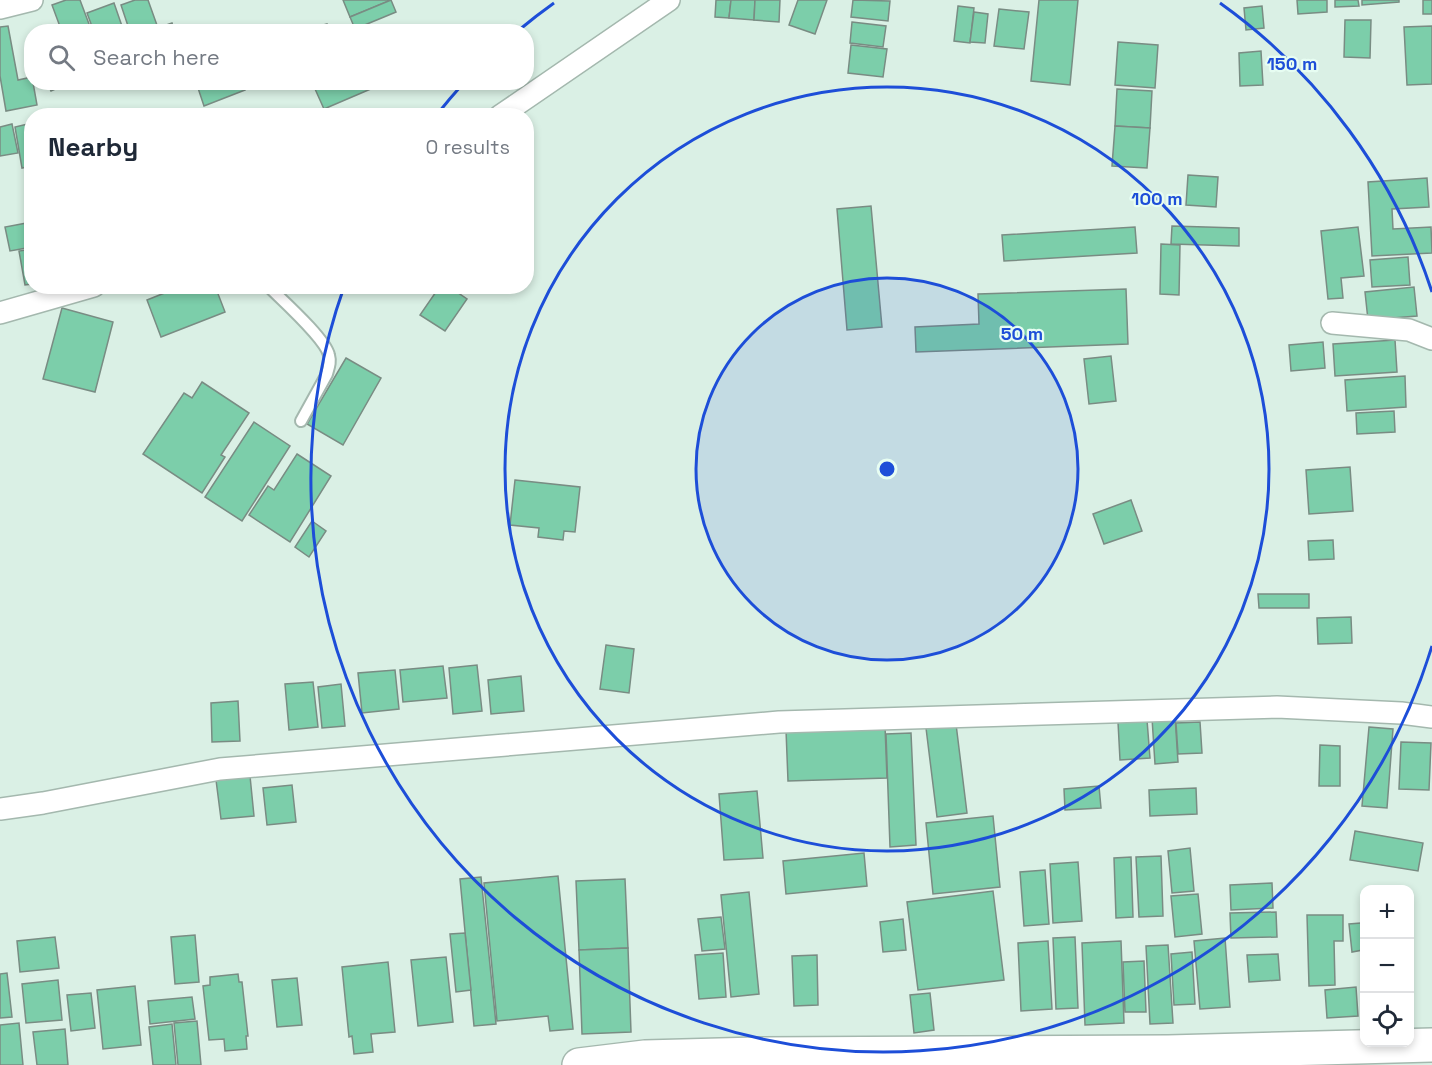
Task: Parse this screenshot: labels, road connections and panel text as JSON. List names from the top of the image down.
{
  "page": {
    "search": "Search here",
    "heading": ["Nearby", "0 results"],
    "map_buttons": ["+", "−"]
  },
  "rings": ["150 m", "100 m", "50 m"]
}
